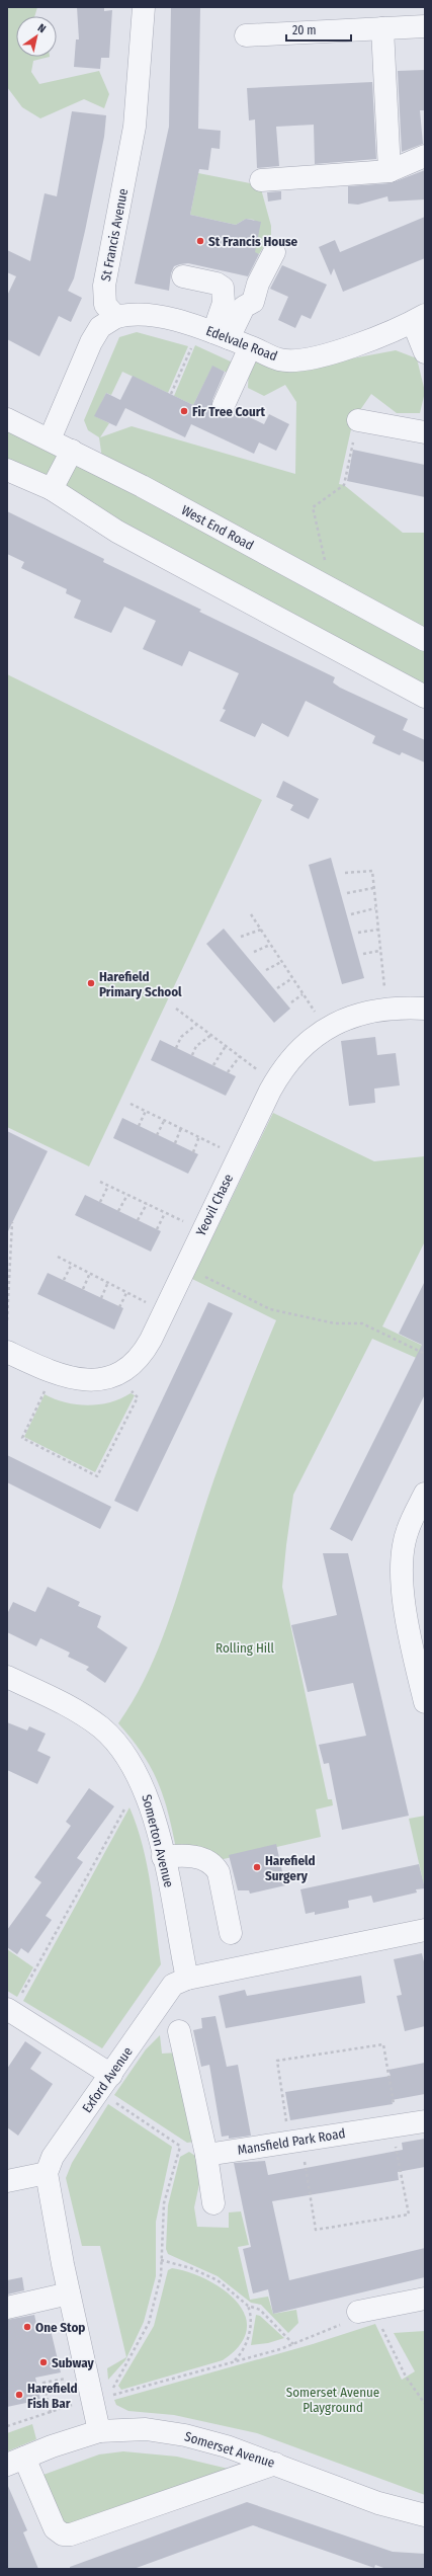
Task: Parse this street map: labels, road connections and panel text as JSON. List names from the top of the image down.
{
  "streets": {
    "street": [
      "St Francis Avenue",
      "Edelvale Road",
      "West End Road",
      "Yeovil Chase",
      "Somerton Avenue",
      "Exford Avenue",
      "Mansfield Park Road",
      "Somerset Avenue"
    ]
  },
  "crossings": [
    ["St Francis Avenue", "Edelvale Road"],
    ["Somerton Avenue", "Exford Avenue"]
  ],
  "parks": ["Rolling Hill", "Somerset Avenue Playground"],
  "places": [
    "St Francis House",
    "Fir Tree Court",
    "Harefield Primary School",
    "Harefield Surgery",
    "One Stop",
    "Subway",
    "Harefield Fish Bar"
  ],
  "scale_bar": "20 m",
  "north": "top right"
}
